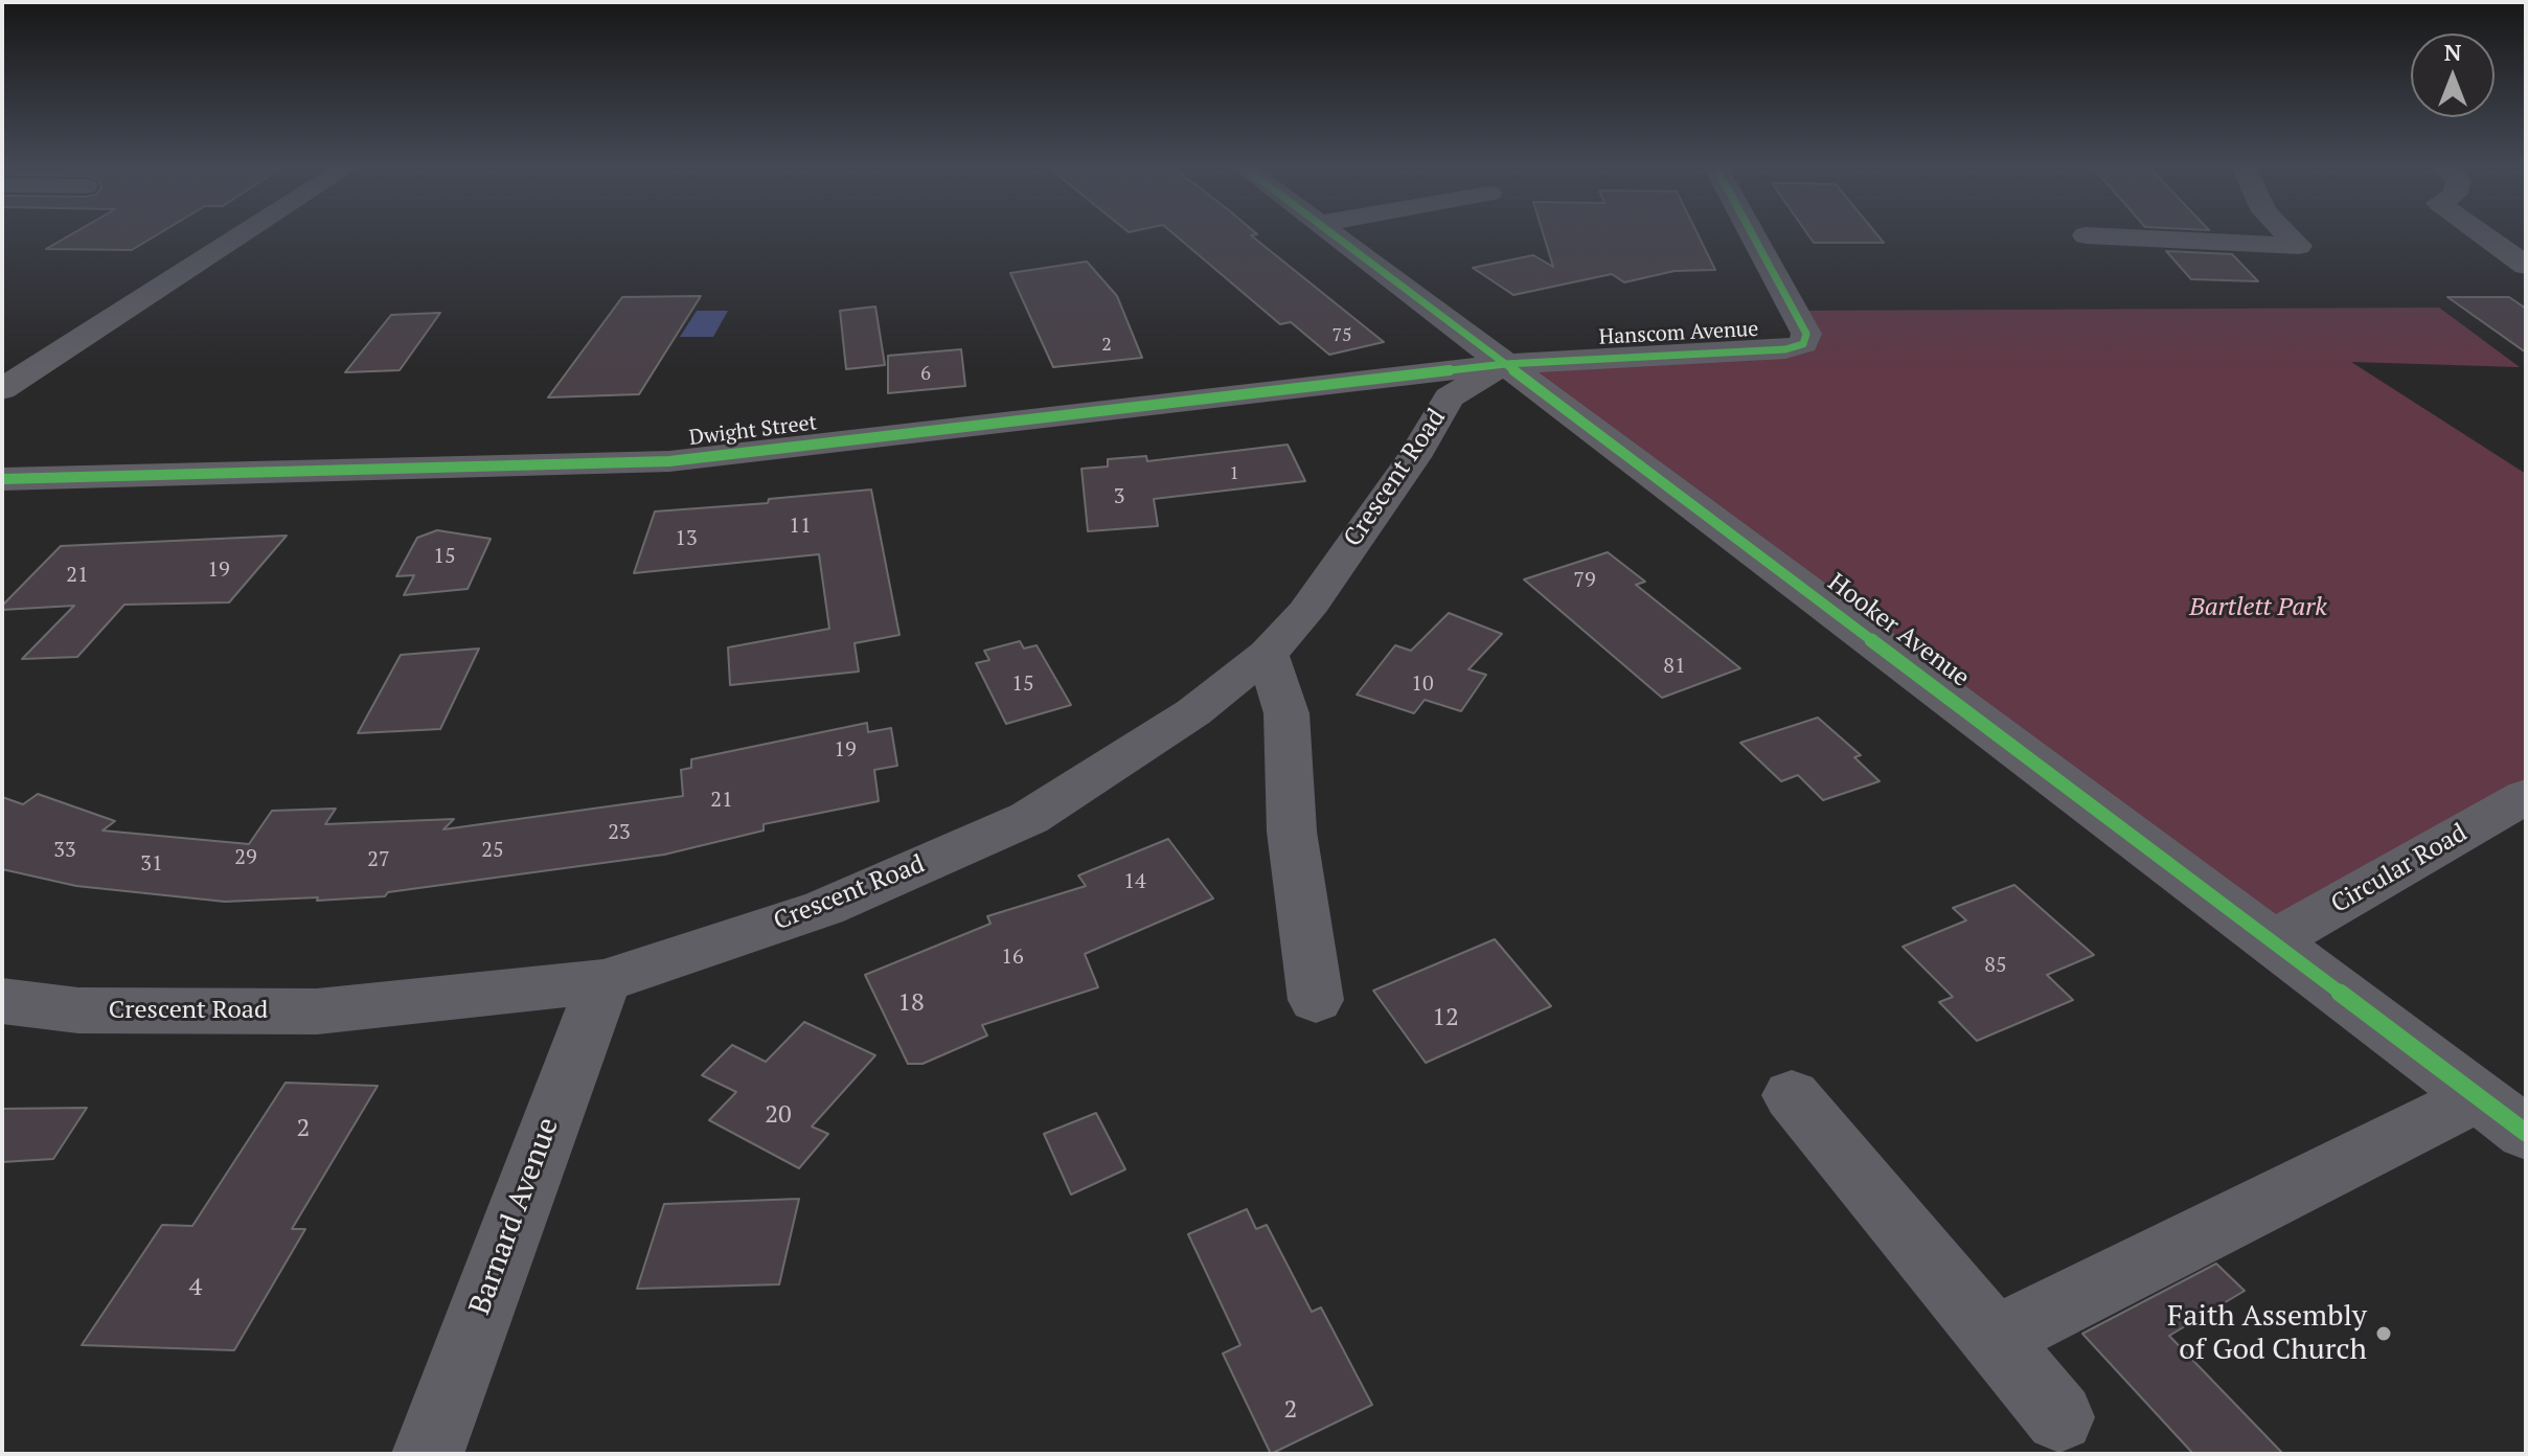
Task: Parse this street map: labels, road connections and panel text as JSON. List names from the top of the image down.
{
  "streets": {
    "street": [
      "Hanscom Avenue",
      "Dwight Street",
      "Crescent Road",
      "Hooker Avenue",
      "Circular Road",
      "Barnard Avenue"
    ]
  },
  "crossings": [
    ["Hanscom Avenue", "Dwight Street"],
    ["Hanscom Avenue", "Crescent Road"],
    ["Hanscom Avenue", "Hooker Avenue"],
    ["Dwight Street", "Crescent Road"],
    ["Dwight Street", "Hooker Avenue"],
    ["Crescent Road", "Hooker Avenue"],
    ["Crescent Road", "Barnard Avenue"],
    ["Hooker Avenue", "Circular Road"]
  ],
  "parks": ["Bartlett Park"],
  "places": ["Faith Assembly of God Church"],
  "house_numbers": [
    "75",
    "2",
    "6",
    "1",
    "3",
    "11",
    "13",
    "15",
    "19",
    "21",
    "79",
    "81",
    "15",
    "10",
    "19",
    "21",
    "23",
    "33",
    "25",
    "29",
    "27",
    "31",
    "14",
    "16",
    "85",
    "18",
    "12",
    "20",
    "2",
    "4",
    "2"
  ],
  "north": "top"
}
